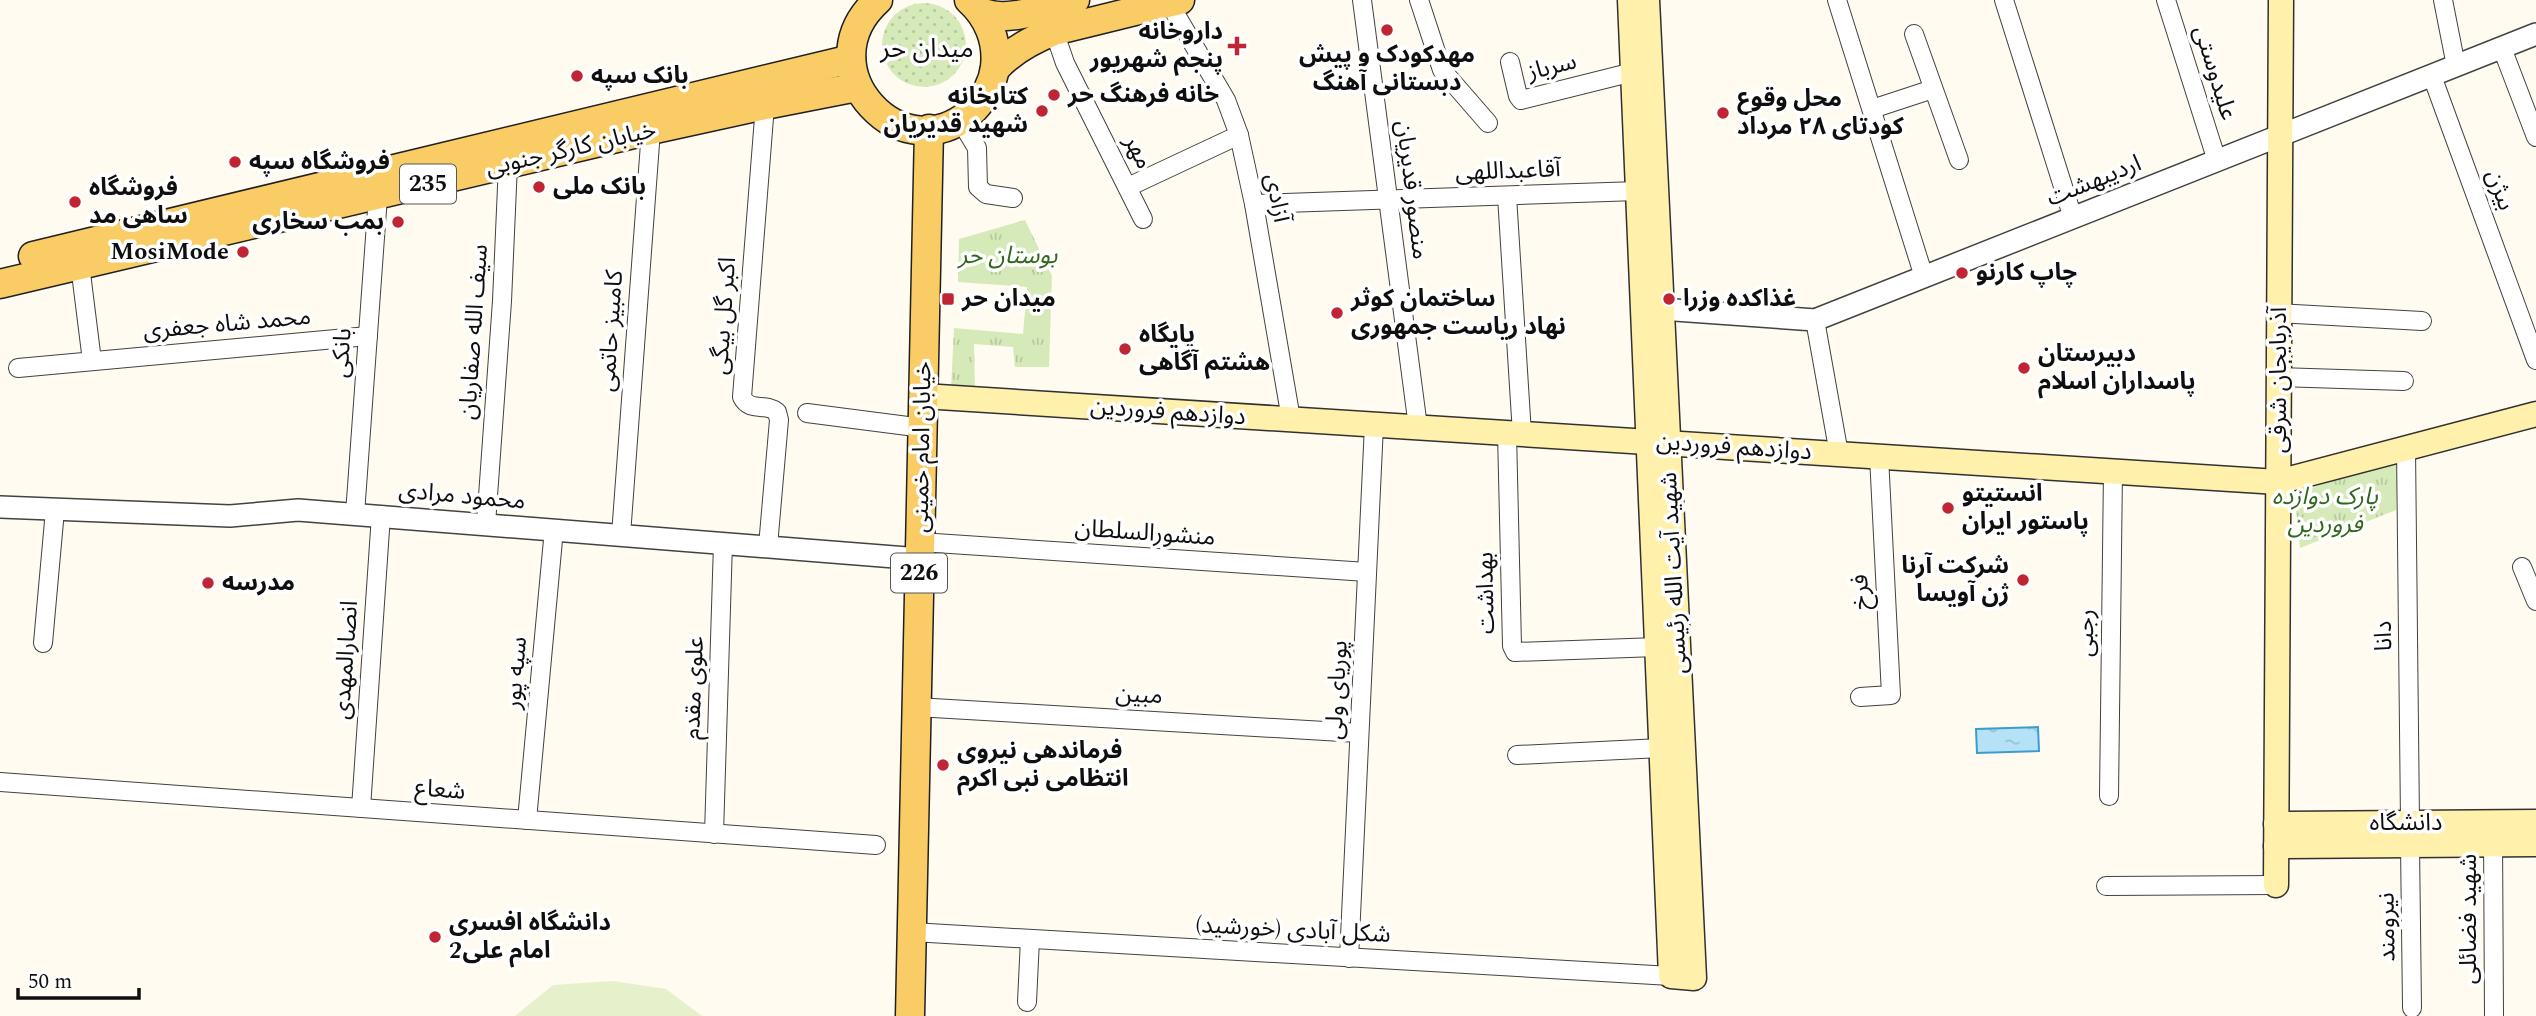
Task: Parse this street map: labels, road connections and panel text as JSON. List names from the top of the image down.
{
  "streets": {
    "main road": [
      "خیابان کارگر جنوبی",
      "235",
      "آذربایجان شرقی",
      "دوازدهم فروردین",
      "خیابان امام خمینی",
      "226",
      "شهید آیت الله رئیسی",
      "دانشگاه"
    ],
    "street": [
      "سرباز",
      "علیدوستی",
      "مهر",
      "آقاعبداللهی",
      "اردیبهشت",
      "منصور قدیریان",
      "بیژن",
      "آزادی",
      "اکبر گل بیگی",
      "محمد شاه جعفری",
      "کامبیز حاتمی",
      "سیف الله صفاریان",
      "بانکی",
      "محمود مرادی",
      "منشورالسلطان",
      "فرخ",
      "بهداشت",
      "رجبی",
      "دانا",
      "انصارالمهدی",
      "سپه پور",
      "علوی مقدم",
      "پوریای ولی",
      "مبین",
      "شعاع",
      "شهید فضائلی",
      "نیرومند",
      "شکل آبادی (خورشید)"
    ]
  },
  "crossings": [
    ["سرباز", "شهید آیت الله رئیسی"],
    ["علیدوستی", "اردیبهشت"],
    ["خیابان کارگر جنوبی", "اکبر گل بیگی"],
    ["خیابان کارگر جنوبی", "کامبیز حاتمی"],
    ["خیابان کارگر جنوبی", "سیف الله صفاریان"],
    ["خیابان کارگر جنوبی", "بانکی"],
    ["آقاعبداللهی", "منصور قدیریان"],
    ["آقاعبداللهی", "آزادی"],
    ["آقاعبداللهی", "شهید آیت الله رئیسی"],
    ["اردیبهشت", "بیژن"],
    ["اردیبهشت", "آذربایجان شرقی"],
    ["اردیبهشت", "شهید آیت الله رئیسی"],
    ["منصور قدیریان", "دوازدهم فروردین"],
    ["آزادی", "دوازدهم فروردین"],
    ["اکبر گل بیگی", "محمود مرادی"],
    ["محمد شاه جعفری", "بانکی"],
    ["کامبیز حاتمی", "محمود مرادی"],
    ["سیف الله صفاریان", "محمود مرادی"],
    ["بانکی", "محمود مرادی"],
    ["آذربایجان شرقی", "دوازدهم فروردین"],
    ["آذربایجان شرقی", "دانشگاه"],
    ["دوازدهم فروردین", "خیابان امام خمینی"],
    ["دوازدهم فروردین", "شهید آیت الله رئیسی"],
    ["دوازدهم فروردین", "فرخ"],
    ["دوازدهم فروردین", "بهداشت"],
    ["دوازدهم فروردین", "رجبی"],
    ["دوازدهم فروردین", "دانا"],
    ["دوازدهم فروردین", "پوریای ولی"],
    ["خیابان امام خمینی", "محمود مرادی"],
    ["خیابان امام خمینی", "منشورالسلطان"],
    ["خیابان امام خمینی", "مبین"],
    ["خیابان امام خمینی", "شکل آبادی (خورشید)"],
    ["محمود مرادی", "منشورالسلطان"],
    ["محمود مرادی", "انصارالمهدی"],
    ["محمود مرادی", "سپه پور"],
    ["محمود مرادی", "علوی مقدم"],
    ["منشورالسلطان", "پوریای ولی"],
    ["شهید آیت الله رئیسی", "بهداشت"],
    ["شهید آیت الله رئیسی", "شکل آبادی (خورشید)"],
    ["دانا", "دانشگاه"],
    ["دانا", "نیرومند"],
    ["انصارالمهدی", "شعاع"],
    ["سپه پور", "شعاع"],
    ["علوی مقدم", "شعاع"],
    ["پوریای ولی", "مبین"],
    ["پوریای ولی", "شکل آبادی (خورشید)"],
    ["دانشگاه", "شهید فضائلی"],
    ["دانشگاه", "نیرومند"]
  ],
  "districts": ["میدان حر"],
  "parks": ["بوستان حر", "پارک دوازده فروردین"],
  "places": {
    "other": [
      "مهدکودک و پیش دبستانی آهنگ",
      "بانک سپه",
      "خانه فرهنگ حر",
      "کتابخانه شهید قدیریان",
      "محل وقوع کودتای ۲۸ مرداد",
      "فروشگاه سپه",
      "بانک ملی",
      "فروشگاه ساهی مد",
      "بمب سخاری",
      "MosiMode",
      "چاپ کارنو",
      "غذاکده وزرا",
      "ساختمان کوثر نهاد ریاست جمهوری",
      "پایگاه هشتم آگاهی",
      "دبیرستان پاسداران اسلام",
      "انستیتو پاستور ایران",
      "شرکت آرنا ژن آویسا",
      "مدرسه",
      "فرماندهی نیروی انتظامی نبی اکرم",
      "دانشگاه افسری امام علی2"
    ],
    "health": ["داروخانه پنجم شهریور"],
    "transit": ["میدان حر"]
  },
  "scale_bar": "50 m"
}
